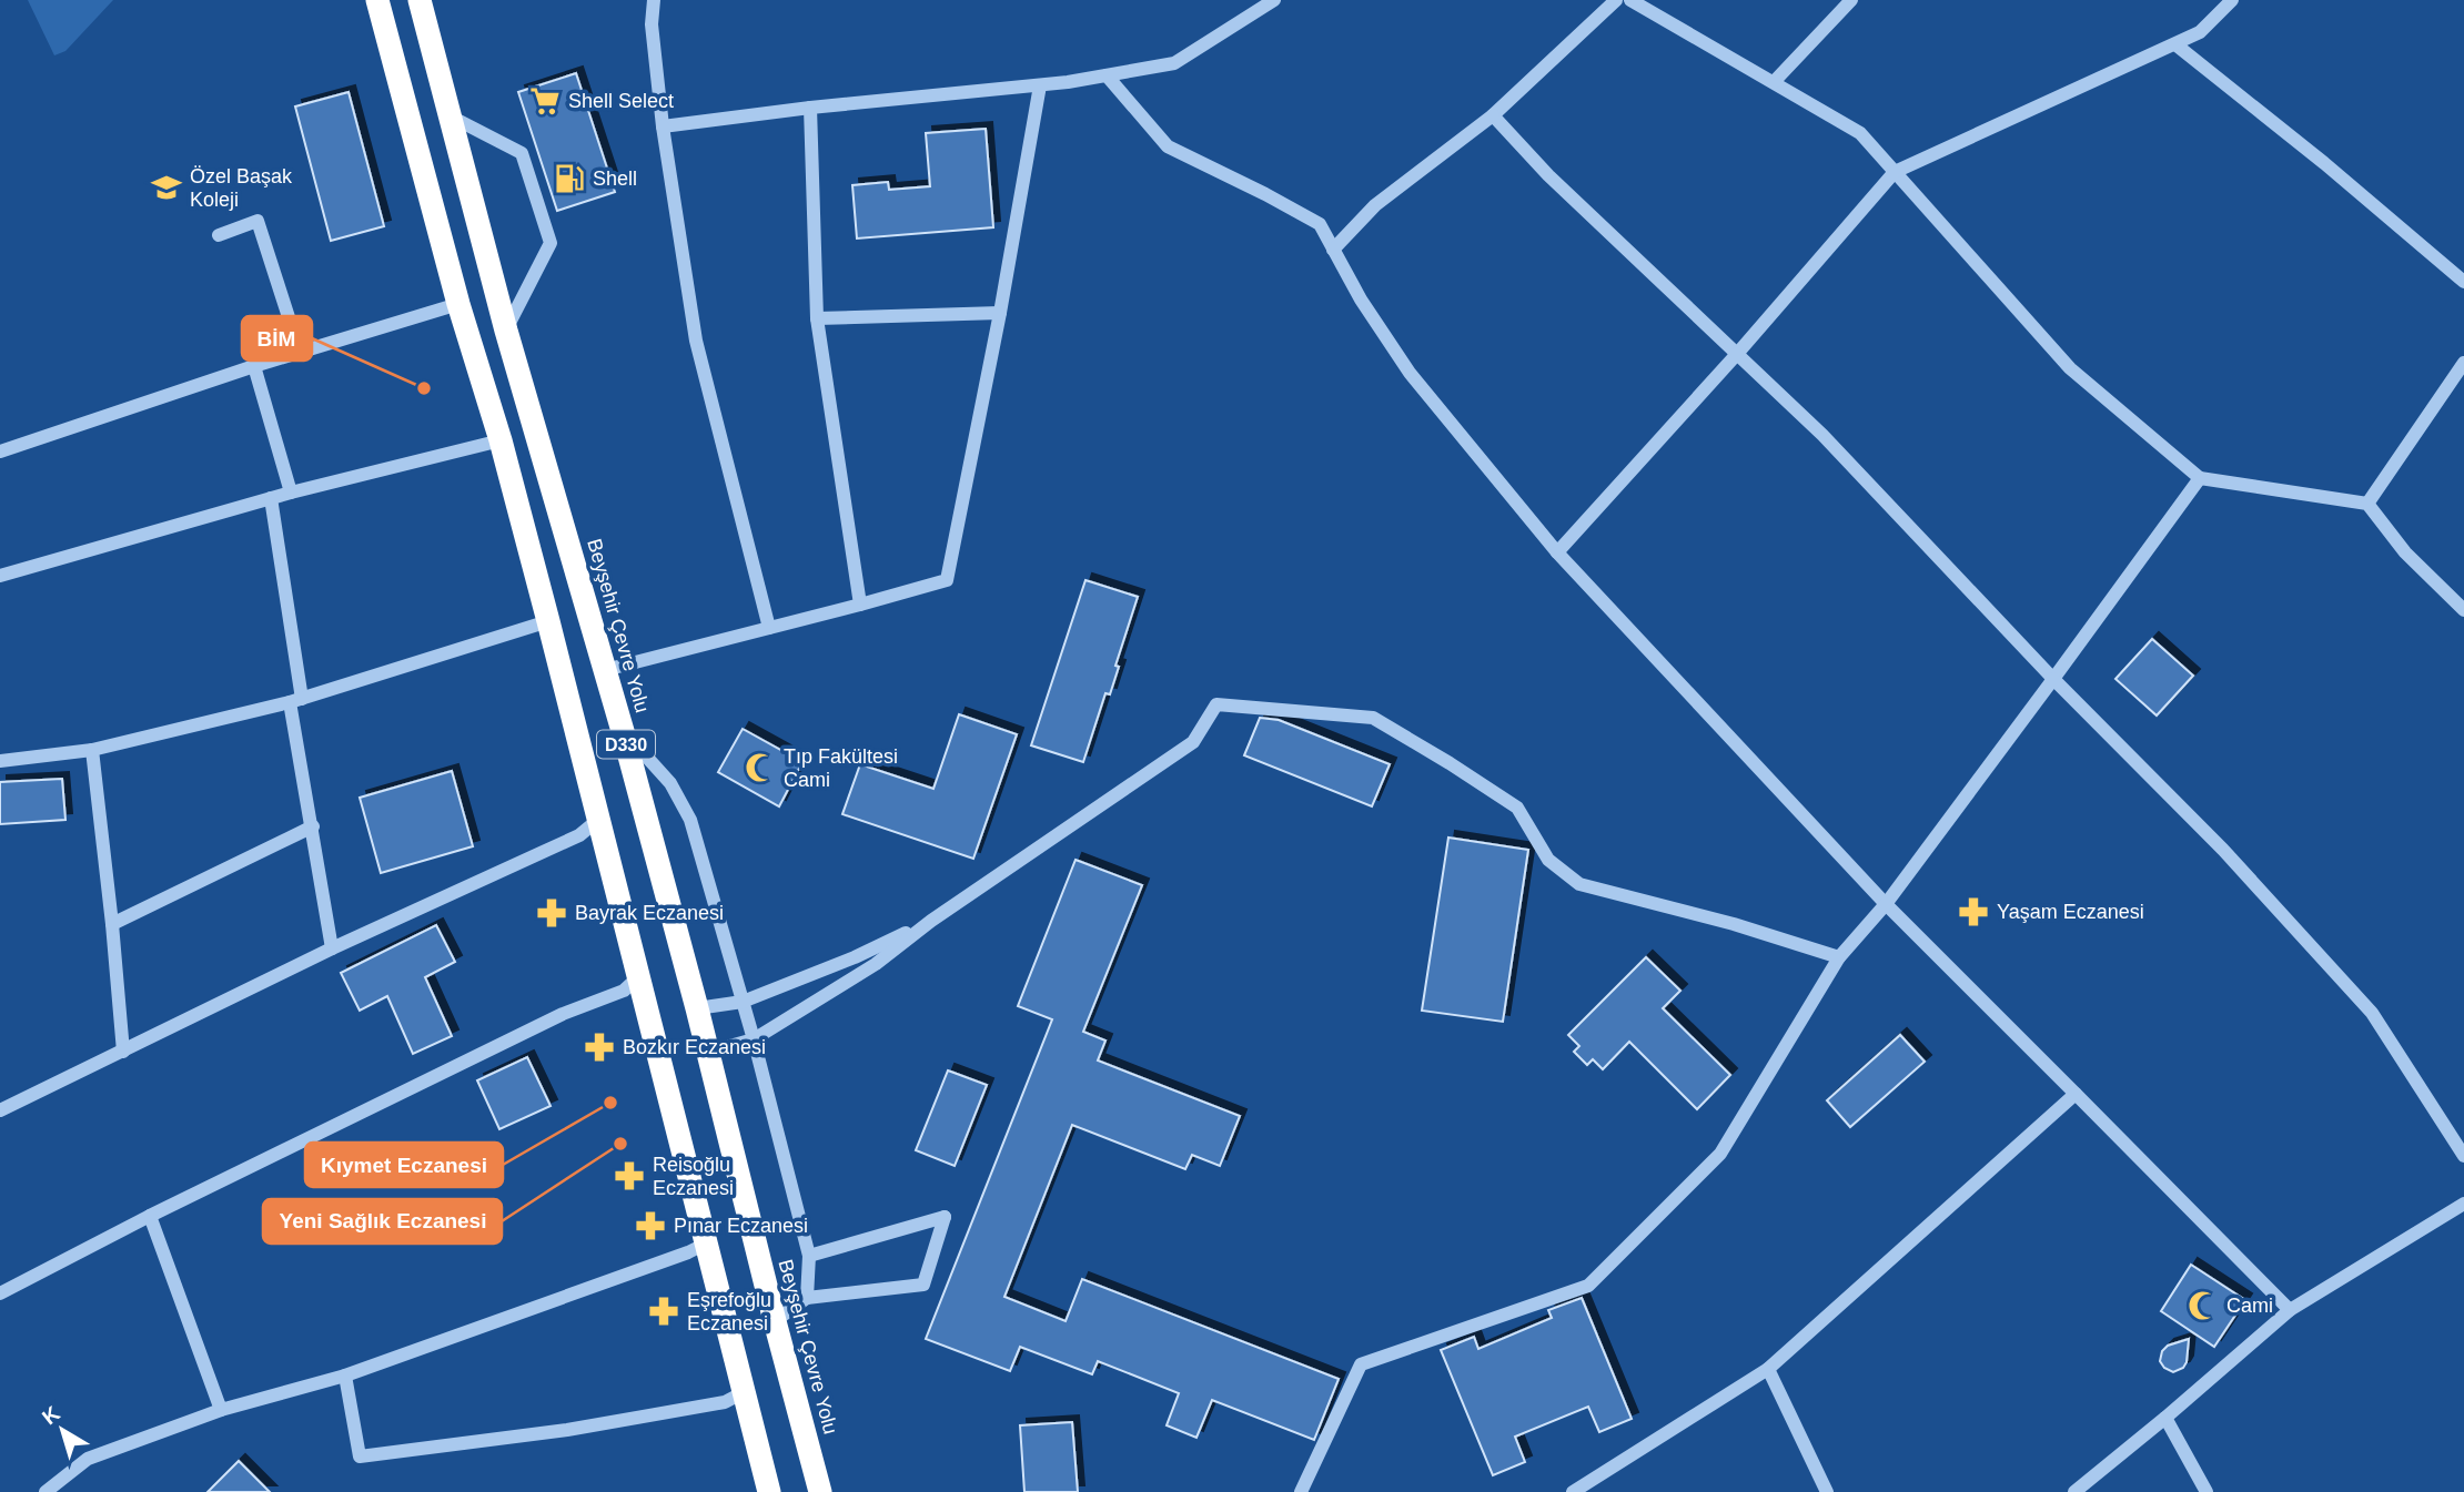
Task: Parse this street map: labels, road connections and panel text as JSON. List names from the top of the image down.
{
  "streets": {
    "highway": ["Beyşehir Çevre Yolu", "D330"]
  },
  "places": {
    "supermarket": ["Shell Select"],
    "fuel station": ["Shell"],
    "school or university": ["Özel Başak Koleji"],
    "other": ["BİM", "Kıymet Eczanesi", "Yeni Sağlık Eczanesi"],
    "mosque": ["Tıp Fakültesi Cami", "Cami"],
    "pharmacy": [
      "Yaşam Eczanesi",
      "Bayrak Eczanesi",
      "Bozkır Eczanesi",
      "Reisoğlu Eczanesi",
      "Pınar Eczanesi",
      "Eşrefoğlu Eczanesi"
    ]
  },
  "north": "top left"
}
